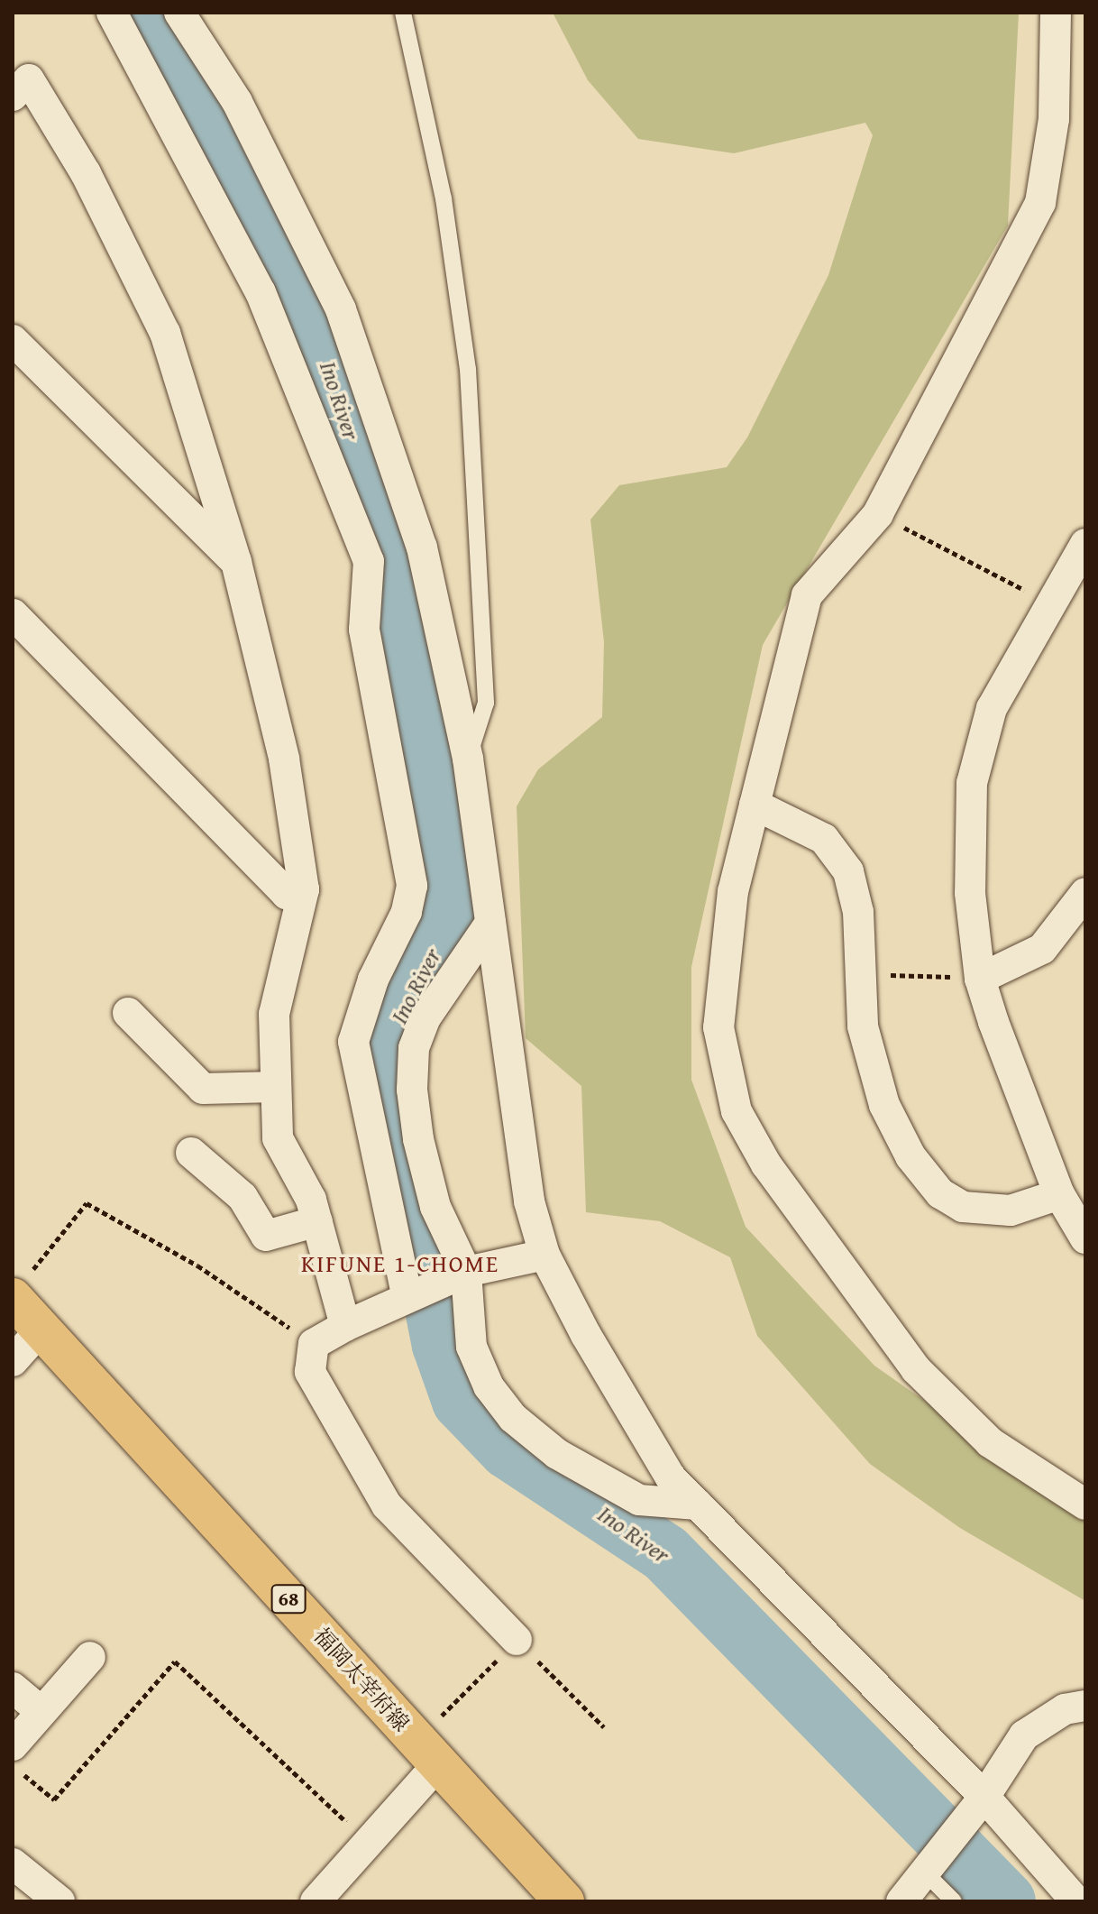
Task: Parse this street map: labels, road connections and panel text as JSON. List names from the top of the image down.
{
  "streets": {
    "main road": ["68", "福岡太宰府線"]
  },
  "districts": ["KIFUNE 1-CHOME"],
  "water": ["Ino River"]
}
